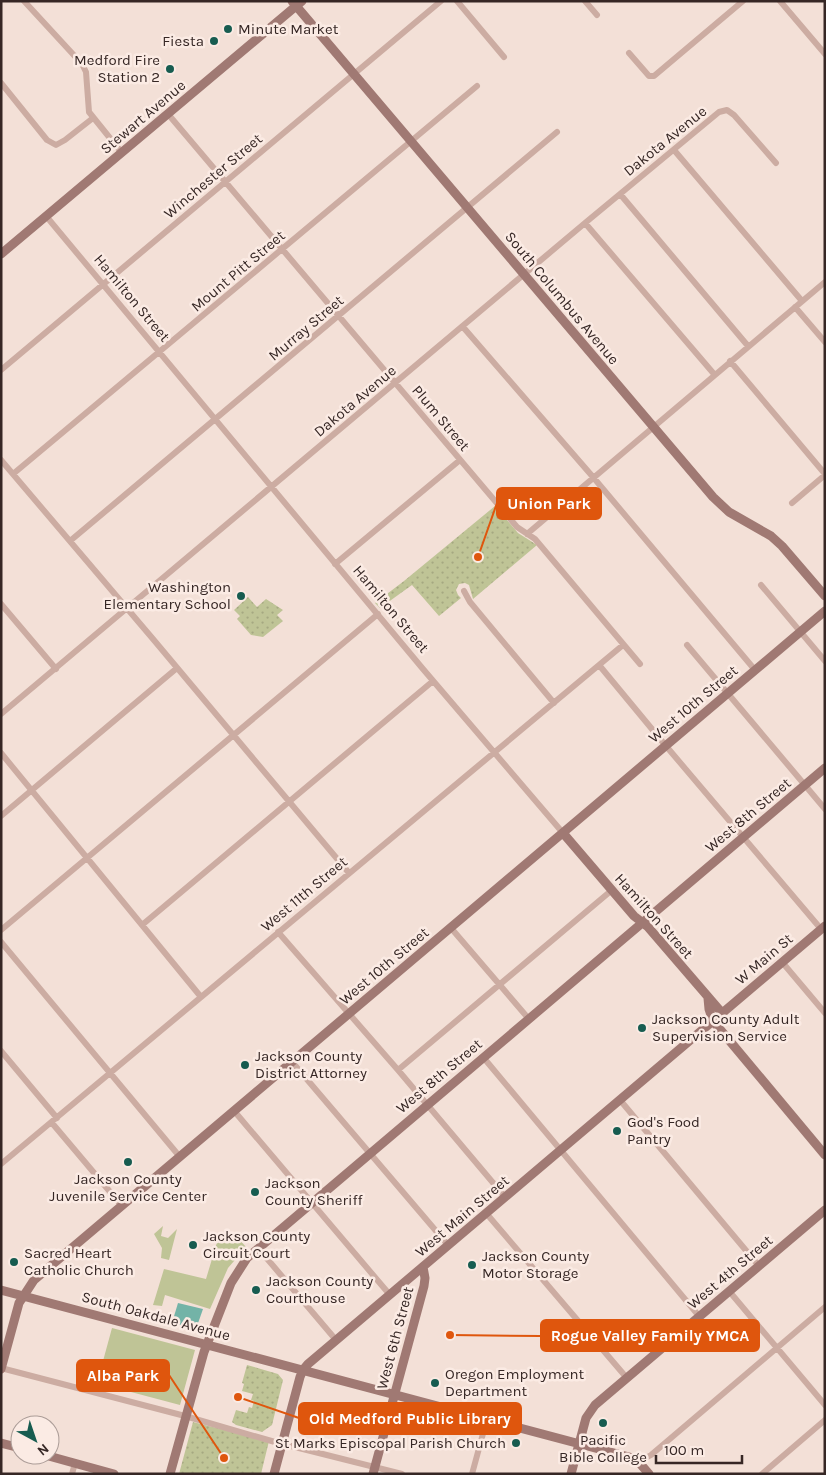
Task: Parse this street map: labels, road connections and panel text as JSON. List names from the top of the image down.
{
  "streets": {
    "main road": [
      "Stewart Avenue",
      "Hamilton Street",
      "South Columbus Avenue",
      "West 10th Street",
      "West 8th Street",
      "W Main St",
      "West Main Street",
      "West 4th Street",
      "South Oakdale Avenue",
      "West 6th Street"
    ],
    "street": [
      "Dakota Avenue",
      "Winchester Street",
      "Mount Pitt Street",
      "Murray Street",
      "Plum Street",
      "West 11th Street"
    ]
  },
  "crossings": [
    ["Stewart Avenue", "Hamilton Street"],
    ["Stewart Avenue", "South Columbus Avenue"],
    ["Stewart Avenue", "Plum Street"],
    ["Dakota Avenue", "Hamilton Street"],
    ["Dakota Avenue", "South Columbus Avenue"],
    ["Dakota Avenue", "Plum Street"],
    ["Winchester Street", "Hamilton Street"],
    ["Winchester Street", "South Columbus Avenue"],
    ["Winchester Street", "Plum Street"],
    ["Mount Pitt Street", "Hamilton Street"],
    ["Mount Pitt Street", "South Columbus Avenue"],
    ["Mount Pitt Street", "Plum Street"],
    ["Hamilton Street", "Murray Street"],
    ["Hamilton Street", "West 10th Street"],
    ["Hamilton Street", "West 8th Street"],
    ["Hamilton Street", "West 11th Street"],
    ["Hamilton Street", "W Main St"],
    ["Hamilton Street", "West Main Street"],
    ["South Columbus Avenue", "Murray Street"],
    ["Murray Street", "Plum Street"],
    ["Plum Street", "West 11th Street"],
    ["West 10th Street", "South Oakdale Avenue"],
    ["West 8th Street", "South Oakdale Avenue"],
    ["W Main St", "West Main Street"],
    ["West Main Street", "South Oakdale Avenue"],
    ["West Main Street", "West 6th Street"],
    ["West 4th Street", "South Oakdale Avenue"],
    ["South Oakdale Avenue", "West 6th Street"]
  ],
  "places": [
    "Minute Market",
    "Fiesta",
    "Medford Fire Station 2",
    "Union Park",
    "Washington Elementary School",
    "Jackson County Adult Supervision Service",
    "Jackson County District Attorney",
    "God's Food Pantry",
    "Jackson County Juvenile Service Center",
    "Jackson County Sheriff",
    "Jackson County Circuit Court",
    "Sacred Heart Catholic Church",
    "Jackson County Motor Storage",
    "Jackson County Courthouse",
    "Rogue Valley Family YMCA",
    "Oregon Employment Department",
    "Old Medford Public Library",
    "Pacific Bible College",
    "St Marks Episcopal Parish Church",
    "Alba Park"
  ],
  "scale_bar": "100 m",
  "north": "bottom right"
}
